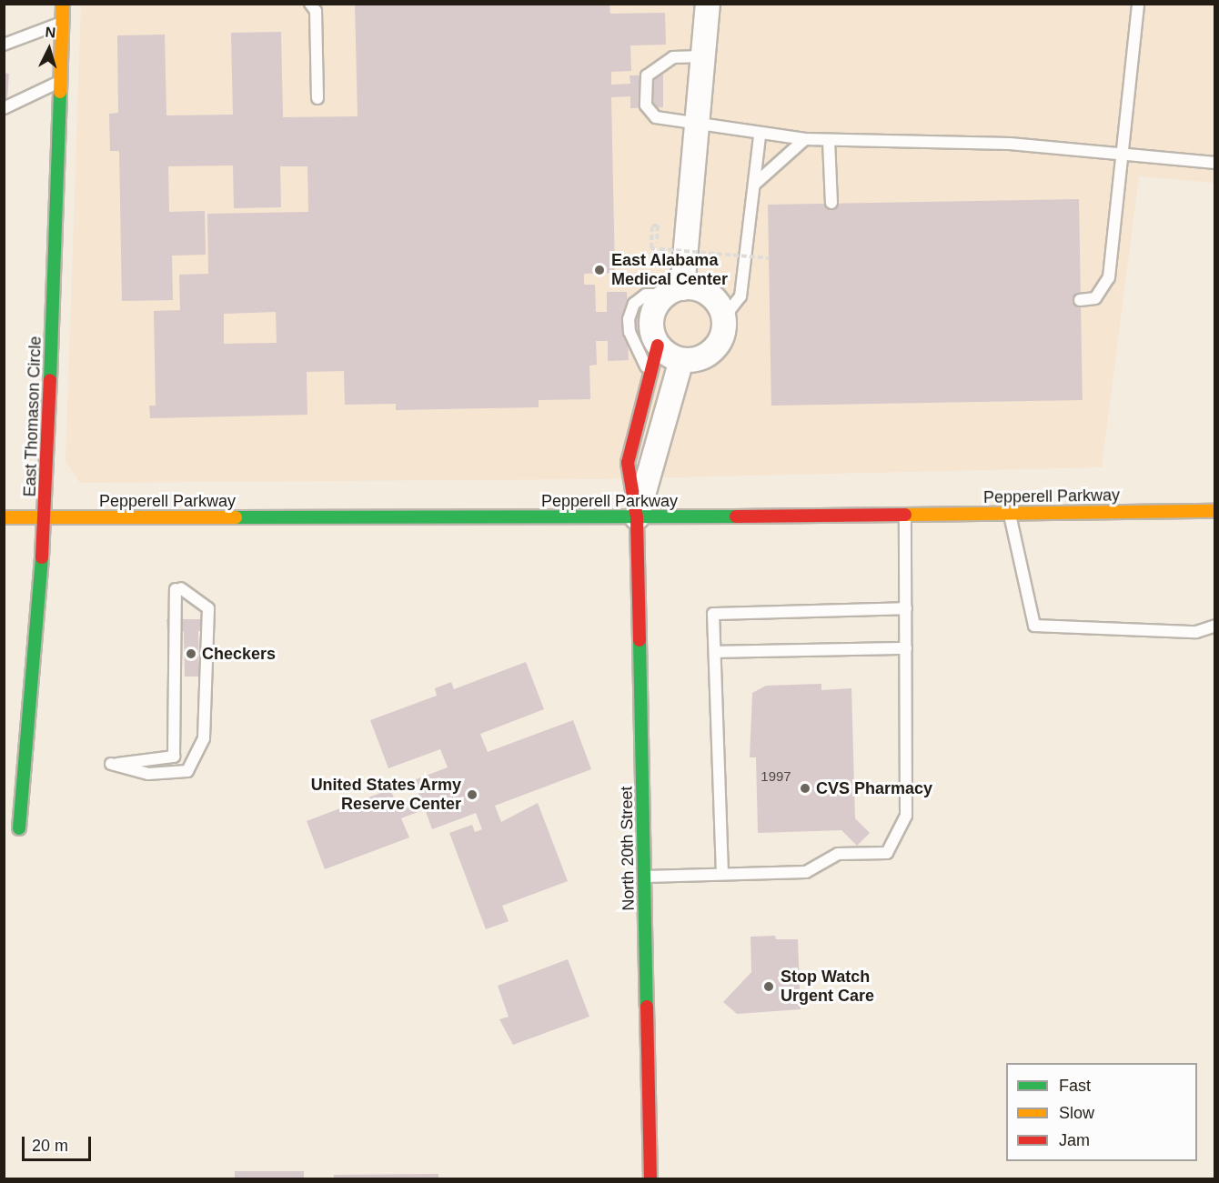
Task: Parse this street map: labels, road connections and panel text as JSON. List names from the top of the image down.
{
  "streets": {
    "street": ["East Thomason Circle", "Pepperell Parkway", "North 20th Street"]
  },
  "crossings": [
    ["East Thomason Circle", "Pepperell Parkway"],
    ["Pepperell Parkway", "North 20th Street"]
  ],
  "places": [
    "East Alabama Medical Center",
    "Checkers",
    "CVS Pharmacy",
    "United States Army Reserve Center",
    "Stop Watch Urgent Care"
  ],
  "house_numbers": ["1997"],
  "legend": ["Fast", "Slow", "Jam"],
  "scale_bar": "20 m",
  "north": "top"
}
